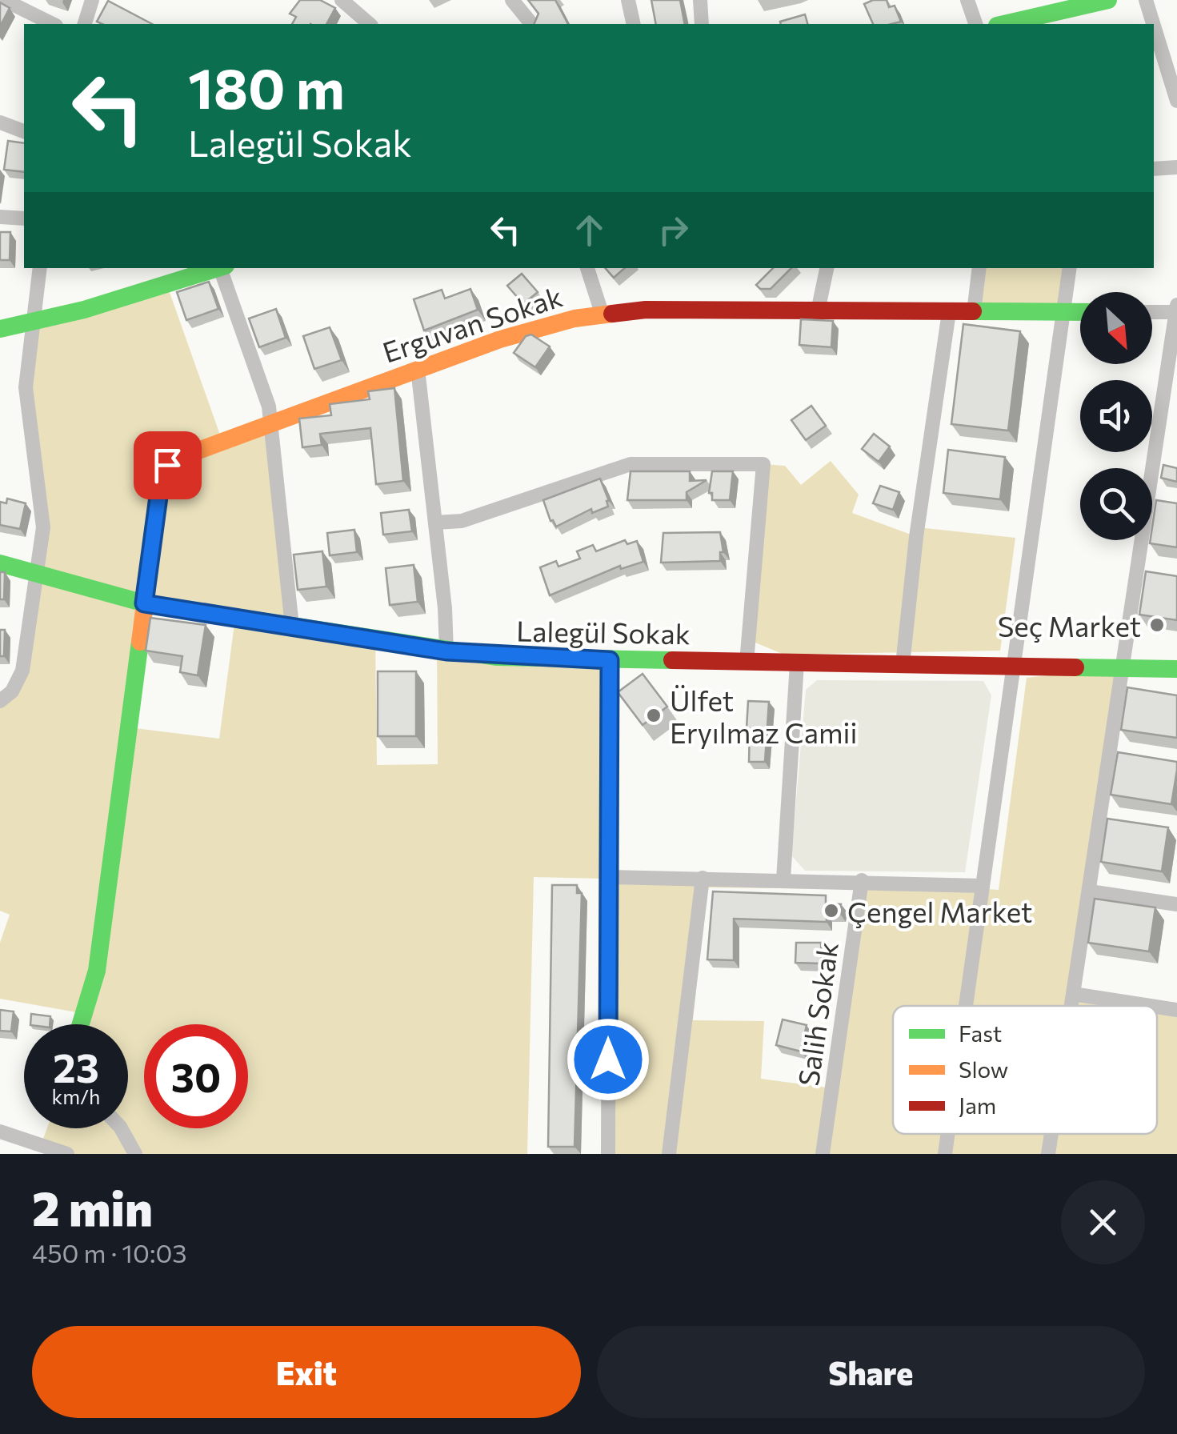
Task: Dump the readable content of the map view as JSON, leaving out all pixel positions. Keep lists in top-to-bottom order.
{
  "streets": {
    "street": ["Erguvan Sokak", "Lalegül Sokak", "Salih Sokak"]
  },
  "crossings": [
    ["Erguvan Sokak", "Lalegül Sokak"]
  ],
  "places": ["Seç Market", "Ülfet Eryılmaz Camii", "Çengel Market"],
  "legend": ["Fast", "Slow", "Jam"],
  "north": "bottom right",
  "page": {
    "turn": ["180 m", "Lalegül Sokak"],
    "speed": "23 km/h",
    "limit": "30",
    "heading": ["2 min", "450 m · 10:03"],
    "buttons": ["Exit", "Share"]
  }
}
